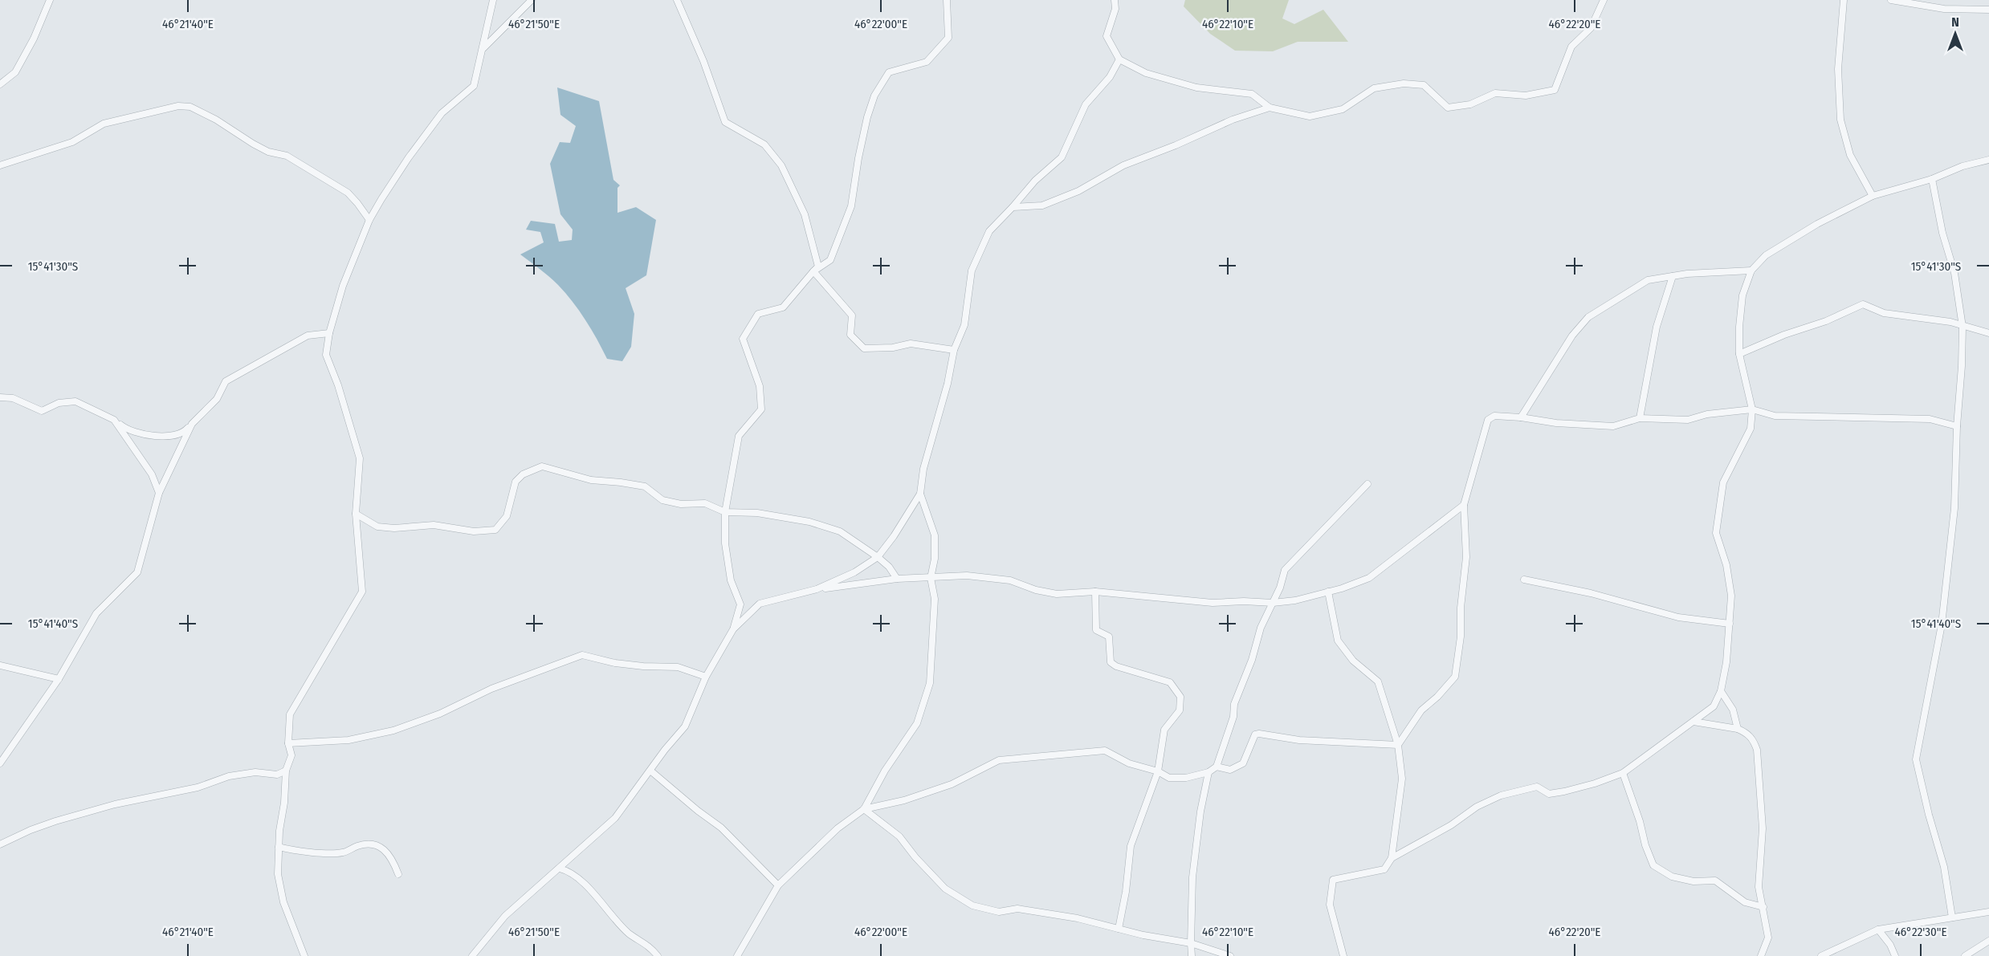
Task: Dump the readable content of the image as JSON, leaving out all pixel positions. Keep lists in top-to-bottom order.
{
  "north": "top",
  "coordinates": [
    "46°21'40\"E",
    "46°21'50\"E",
    "46°22'00\"E",
    "46°22'10\"E",
    "46°22'20\"E",
    "15°41'30\"S",
    "15°41'40\"S",
    "46°22'30\"E"
  ]
}
